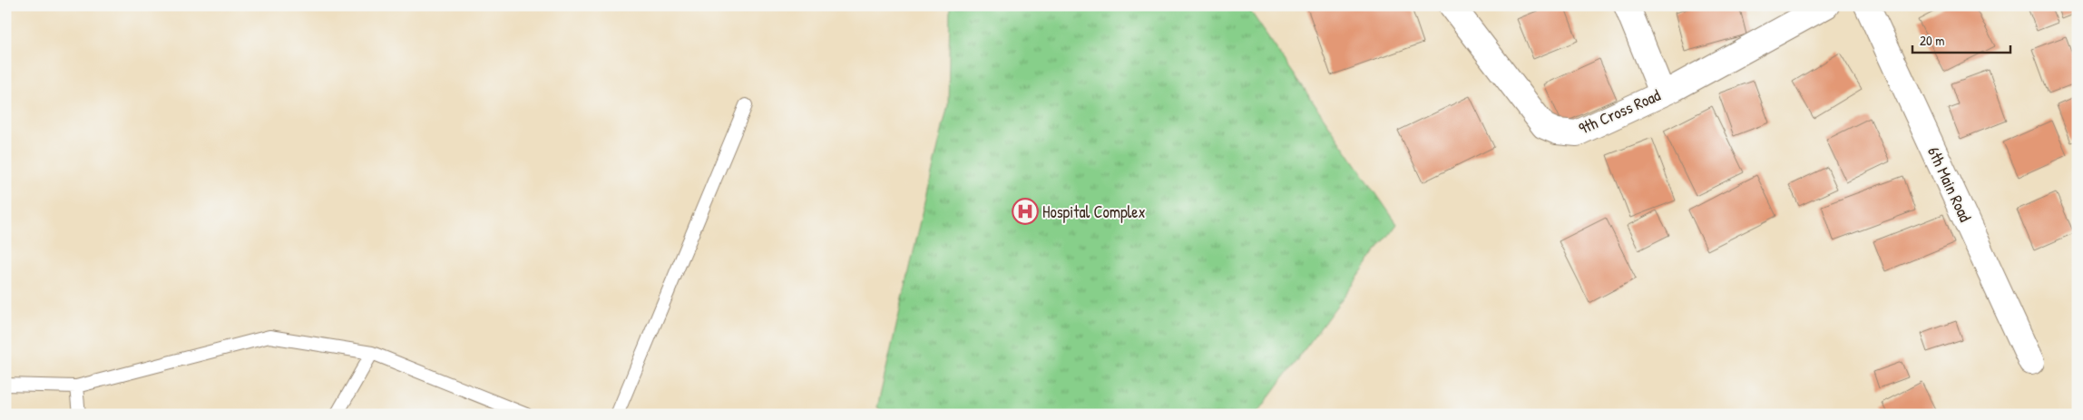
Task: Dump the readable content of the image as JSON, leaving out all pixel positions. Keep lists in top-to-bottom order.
{
  "streets": {
    "street": ["9th Cross Road", "6th Main Road"]
  },
  "places": {
    "hospital": ["Hospital Complex"]
  },
  "scale_bar": "20 m"
}
